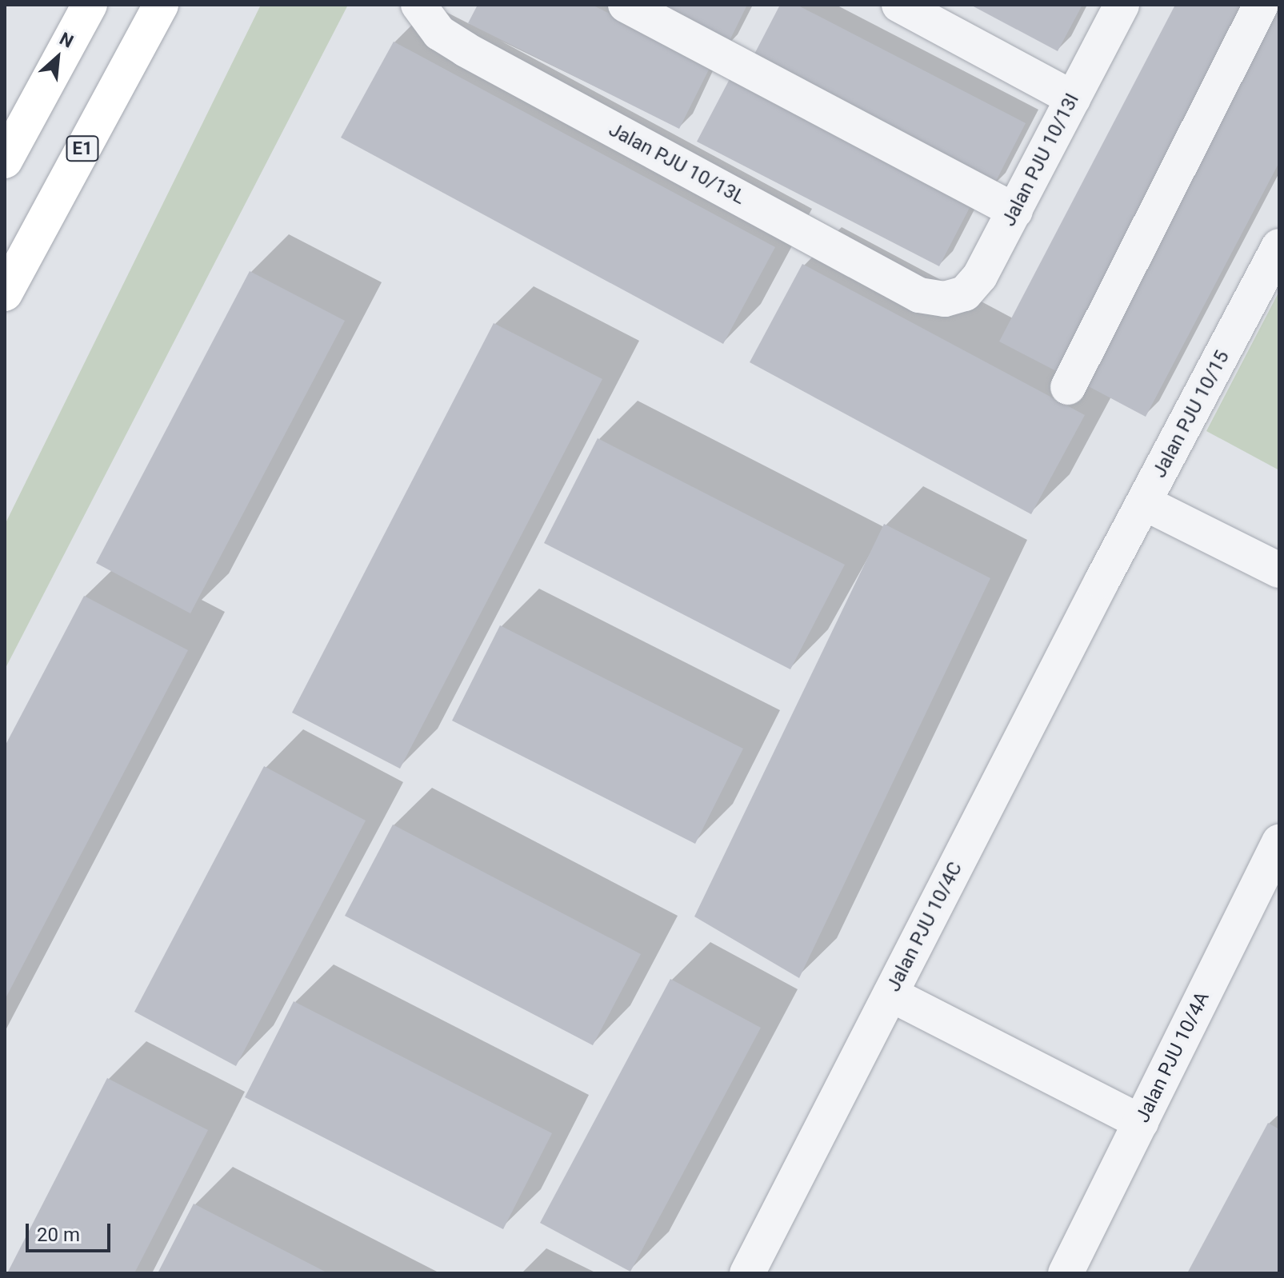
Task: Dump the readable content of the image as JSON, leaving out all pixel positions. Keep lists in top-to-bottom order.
{
  "streets": {
    "highway": ["E1"],
    "street": [
      "Jalan PJU 10/13I",
      "Jalan PJU 10/13L",
      "Jalan PJU 10/15",
      "Jalan PJU 10/4C",
      "Jalan PJU 10/4A"
    ]
  },
  "crossings": [
    ["Jalan PJU 10/13I", "Jalan PJU 10/13L"],
    ["Jalan PJU 10/15", "Jalan PJU 10/4C"]
  ],
  "scale_bar": "20 m",
  "north": "top right"
}
